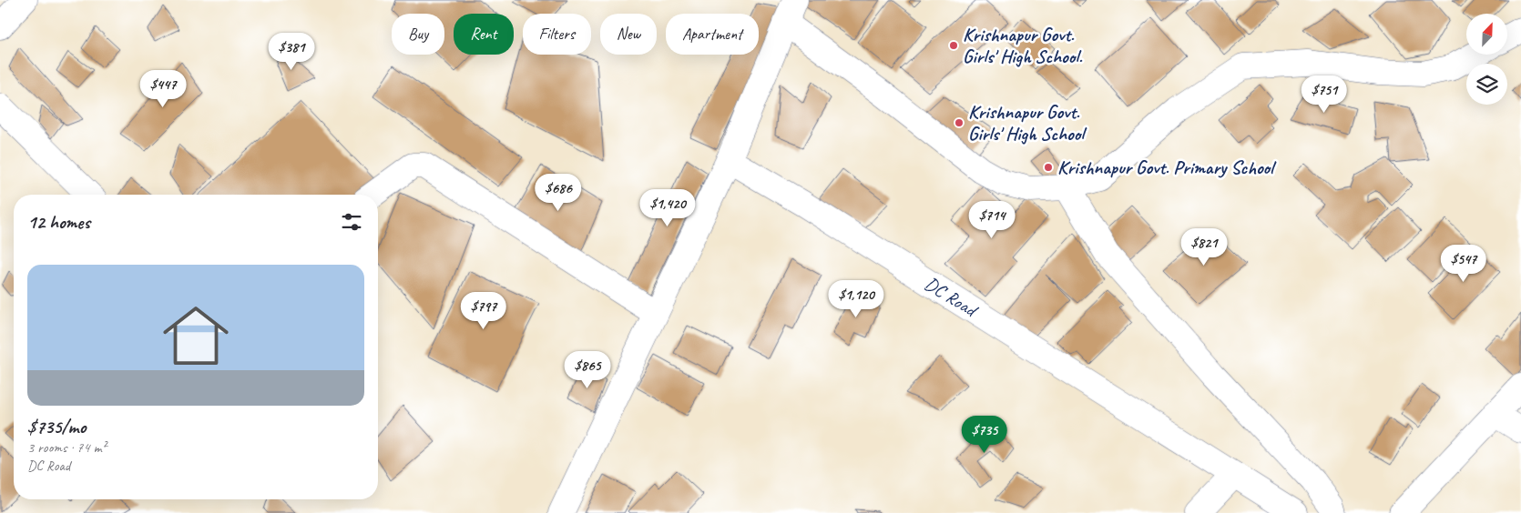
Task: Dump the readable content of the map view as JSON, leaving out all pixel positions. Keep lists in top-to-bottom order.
{
  "streets": {
    "street": ["DC Road"]
  },
  "places": ["Krishnapur Govt. Girls' High School.", "Krishnapur Govt. Girls' High School", "Krishnapur Govt. Primary School"],
  "north": "top right",
  "page": {
    "chip": [
      "Buy",
      "Rent",
      "Filters",
      "New",
      "Apartment"
    ],
    "price": [
      "$381",
      "$447",
      "$751",
      "$686",
      "$1,420",
      "$714",
      "$821",
      "$547",
      "$1,120",
      "$797",
      "$865",
      "$735"
    ],
    "heading": "12 homes",
    "list": [
      {
        "name": "$735/mo",
        "note": "3 rooms · 74 m² · DC Road"
      }
    ]
  }
}
